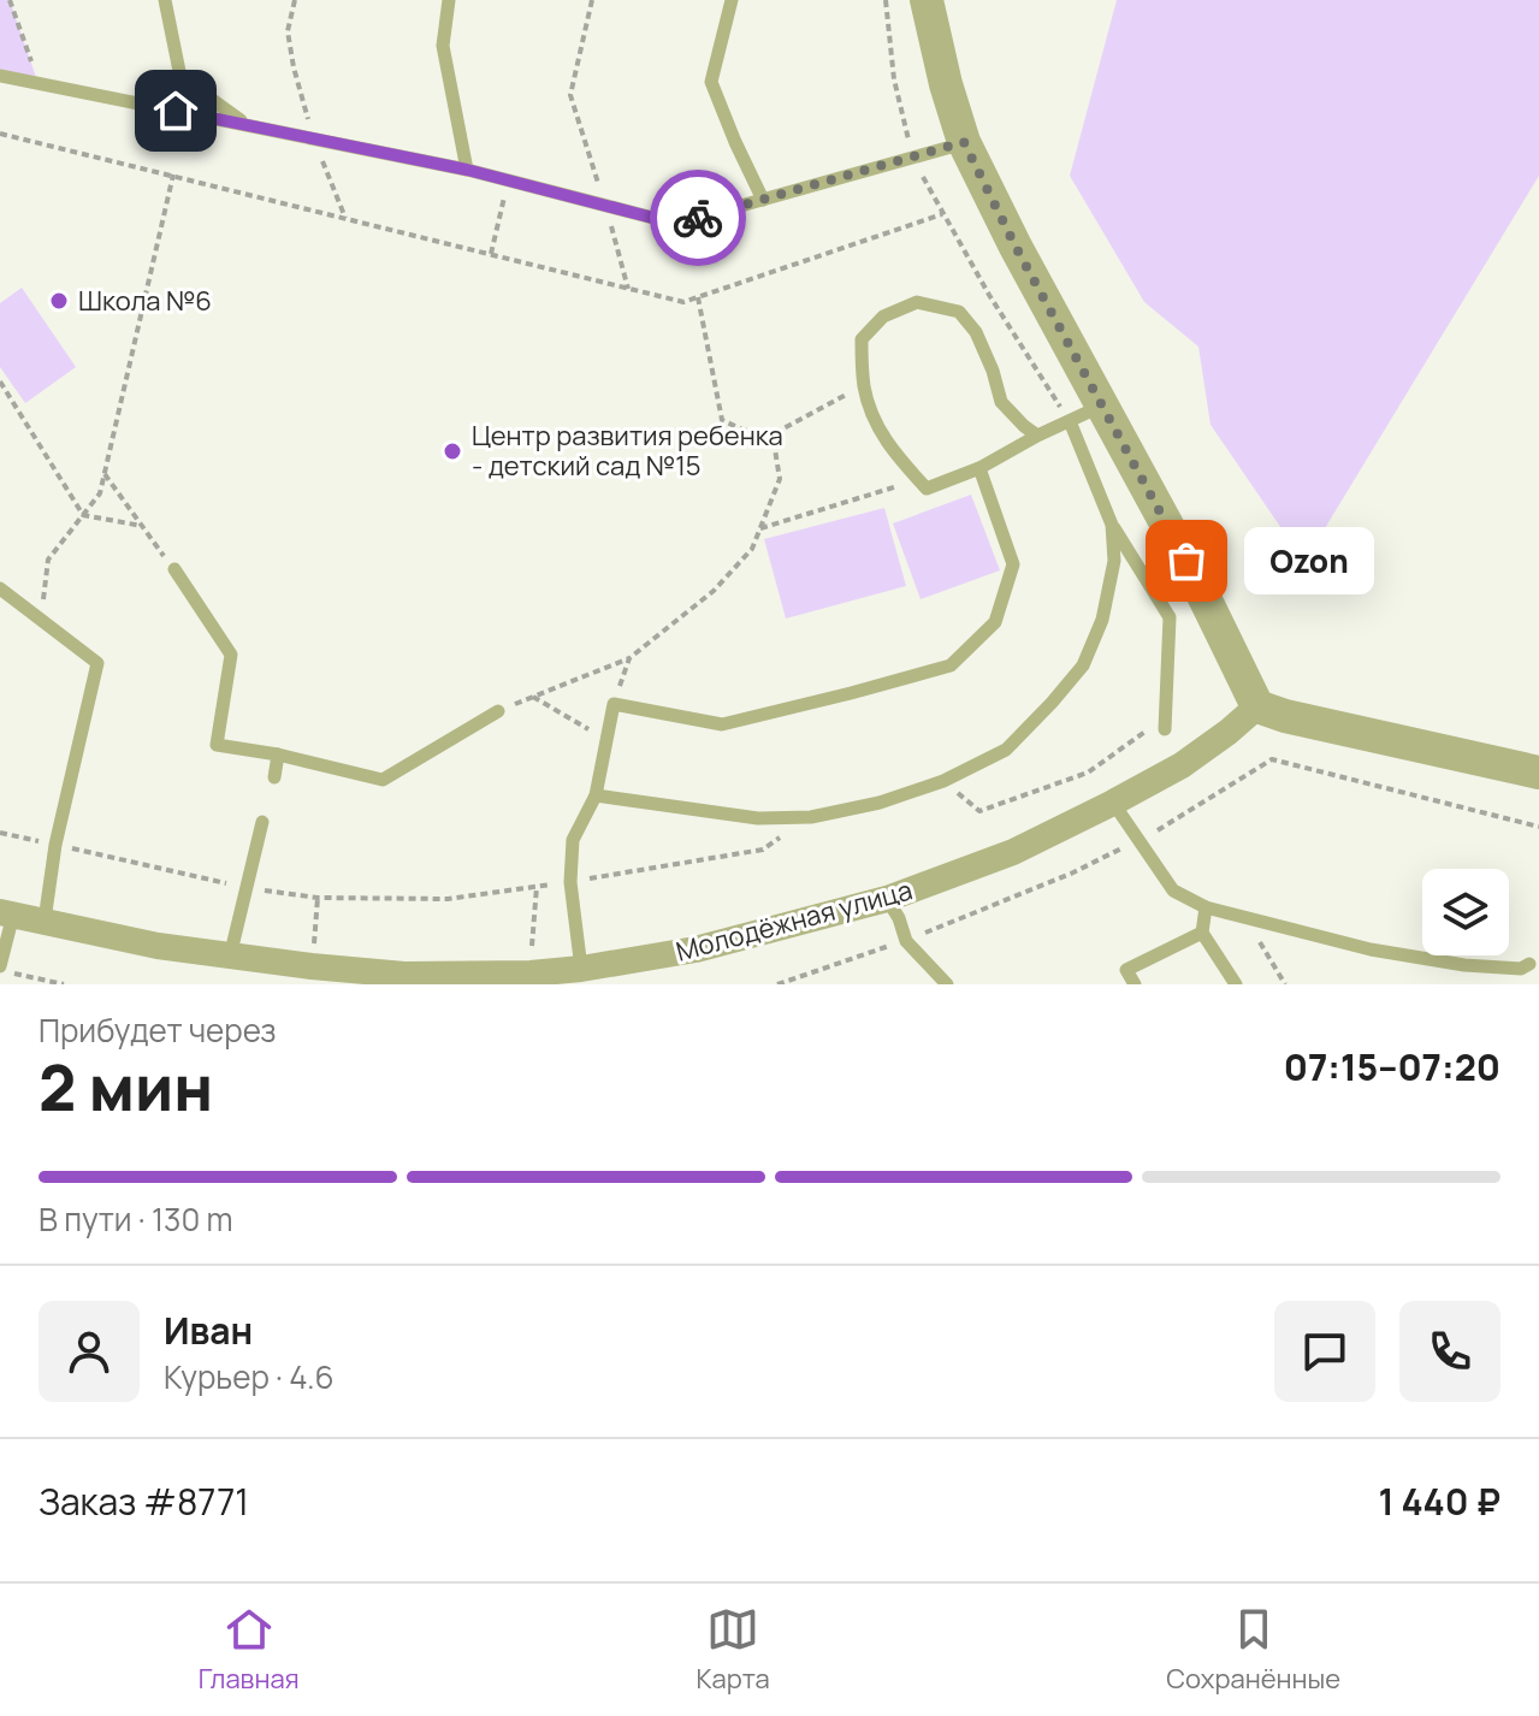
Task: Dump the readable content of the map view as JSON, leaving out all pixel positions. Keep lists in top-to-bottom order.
{
  "streets": {
    "street": ["Молодёжная улица"]
  },
  "places": ["Школа №6", "Центр развития ребенка - детский сад №15", "Ozon"],
  "page": {
    "bubble": "Ozon",
    "heading": ["2 мин", "Прибудет через", "07:15–07:20"],
    "panel": [
      "Иван",
      "Курьер · 4.6",
      "Заказ #8771",
      "1 440 ₽"
    ],
    "bar": "В пути · 130 m",
    "tabs": ["Главная", "Карта", "Сохранённые"]
  }
}
